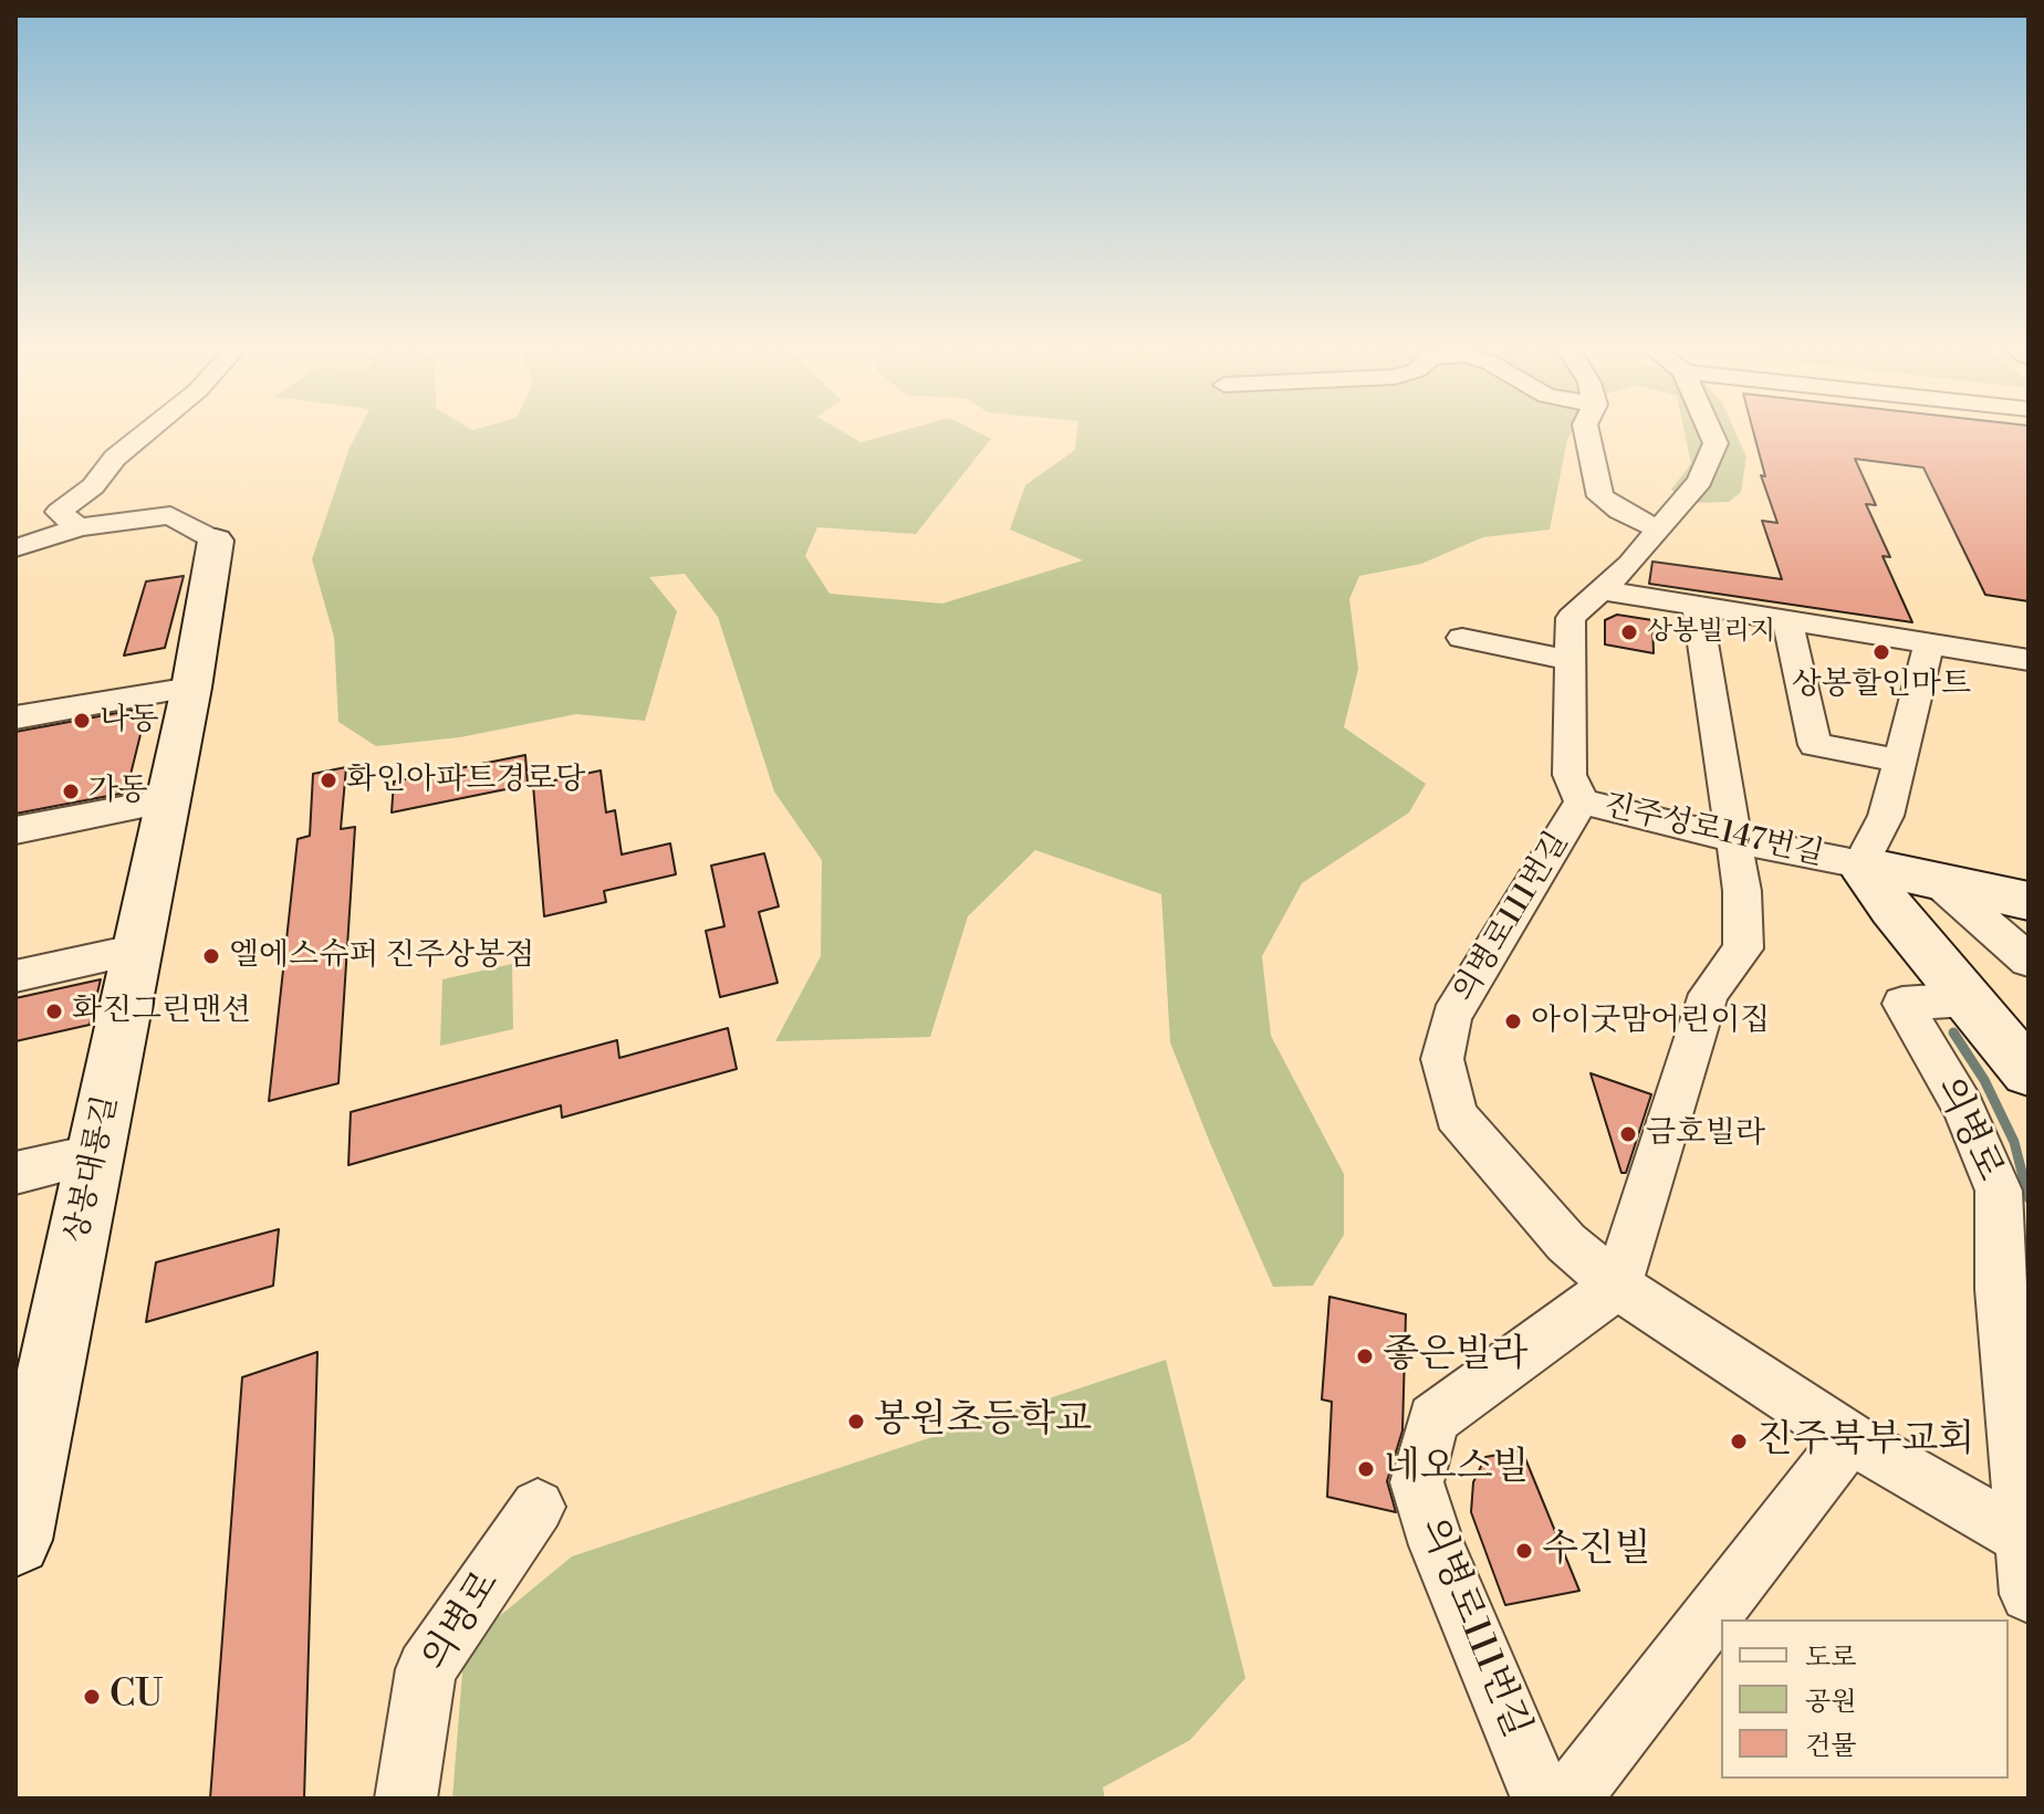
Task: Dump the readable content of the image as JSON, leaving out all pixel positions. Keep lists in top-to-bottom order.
{
  "streets": {
    "street": [
      "진주성로147번길",
      "의병로111번길",
      "의병로",
      "상봉대룡길"
    ]
  },
  "crossings": [
    ["진주성로147번길", "의병로111번길"],
    ["의병로111번길", "의병로"]
  ],
  "places": [
    "상봉빌리지",
    "상봉할인마트",
    "나동",
    "화인아파트경로당",
    "가동",
    "엘에스슈퍼 진주상봉점",
    "화진그린맨션",
    "아이굿맘어린이집",
    "금호빌라",
    "좋은빌라",
    "봉원초등학교",
    "진주북부교회",
    "네오스빌",
    "수진빌",
    "CU"
  ],
  "legend": ["도로", "공원", "건물"]
}
